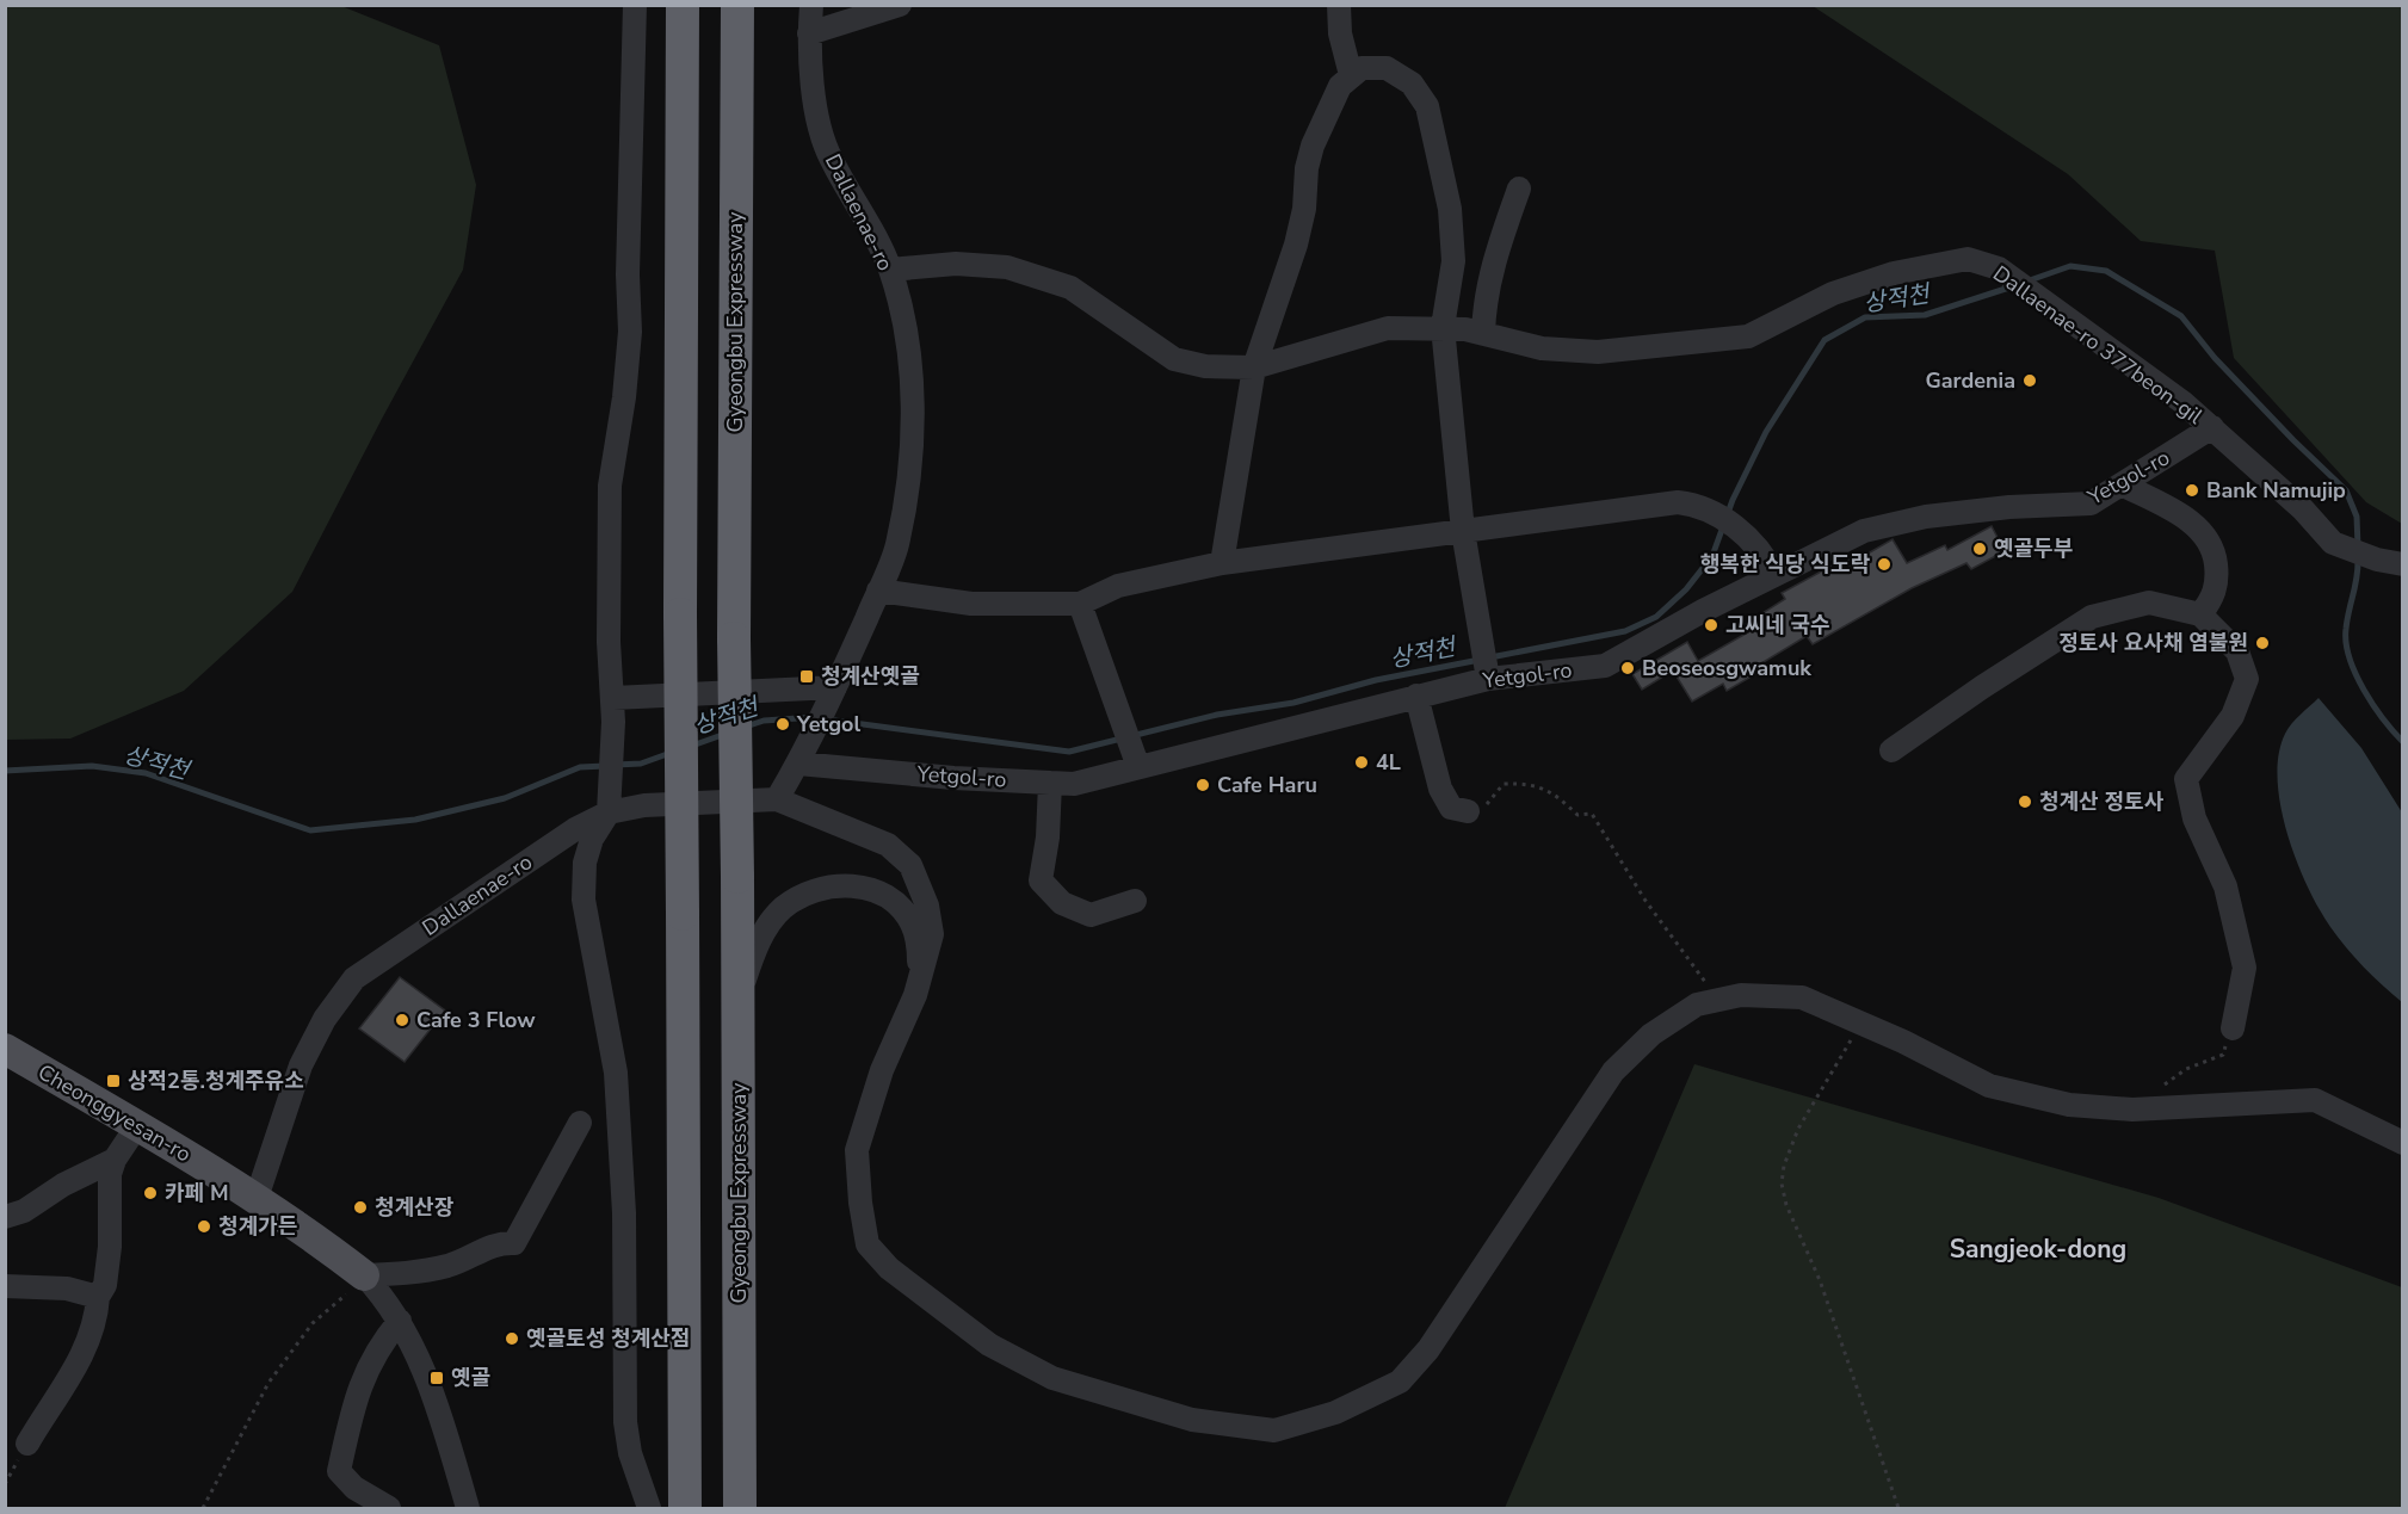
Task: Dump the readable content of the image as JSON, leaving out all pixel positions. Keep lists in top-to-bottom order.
{
  "streets": {
    "highway": ["Gyeongbu Expressway"],
    "main road": ["Cheonggyesan-ro"],
    "street": ["Dallaenae-ro", "Dallaenae-ro 377beon-gil", "Yetgol-ro"]
  },
  "crossings": [
    ["Dallaenae-ro", "Dallaenae-ro 377beon-gil"],
    ["Dallaenae-ro", "Yetgol-ro"],
    ["Dallaenae-ro", "Cheonggyesan-ro"],
    ["Dallaenae-ro 377beon-gil", "Yetgol-ro"]
  ],
  "districts": ["Sangjeok-dong"],
  "water": ["상적천"],
  "places": {
    "other": [
      "Gardenia",
      "Bank Namujip",
      "옛골두부",
      "행복한 식당 식도락",
      "고씨네 국수",
      "정토사 요사채 염불원",
      "Beoseosgwamuk",
      "Yetgol",
      "4L",
      "Cafe Haru",
      "청계산 정토사",
      "Cafe 3 Flow",
      "카페 M",
      "청계산장",
      "청계가든",
      "옛골토성 청계산점"
    ],
    "transit": ["청계산옛골", "상적2통.청계주유소", "옛골"]
  }
}
